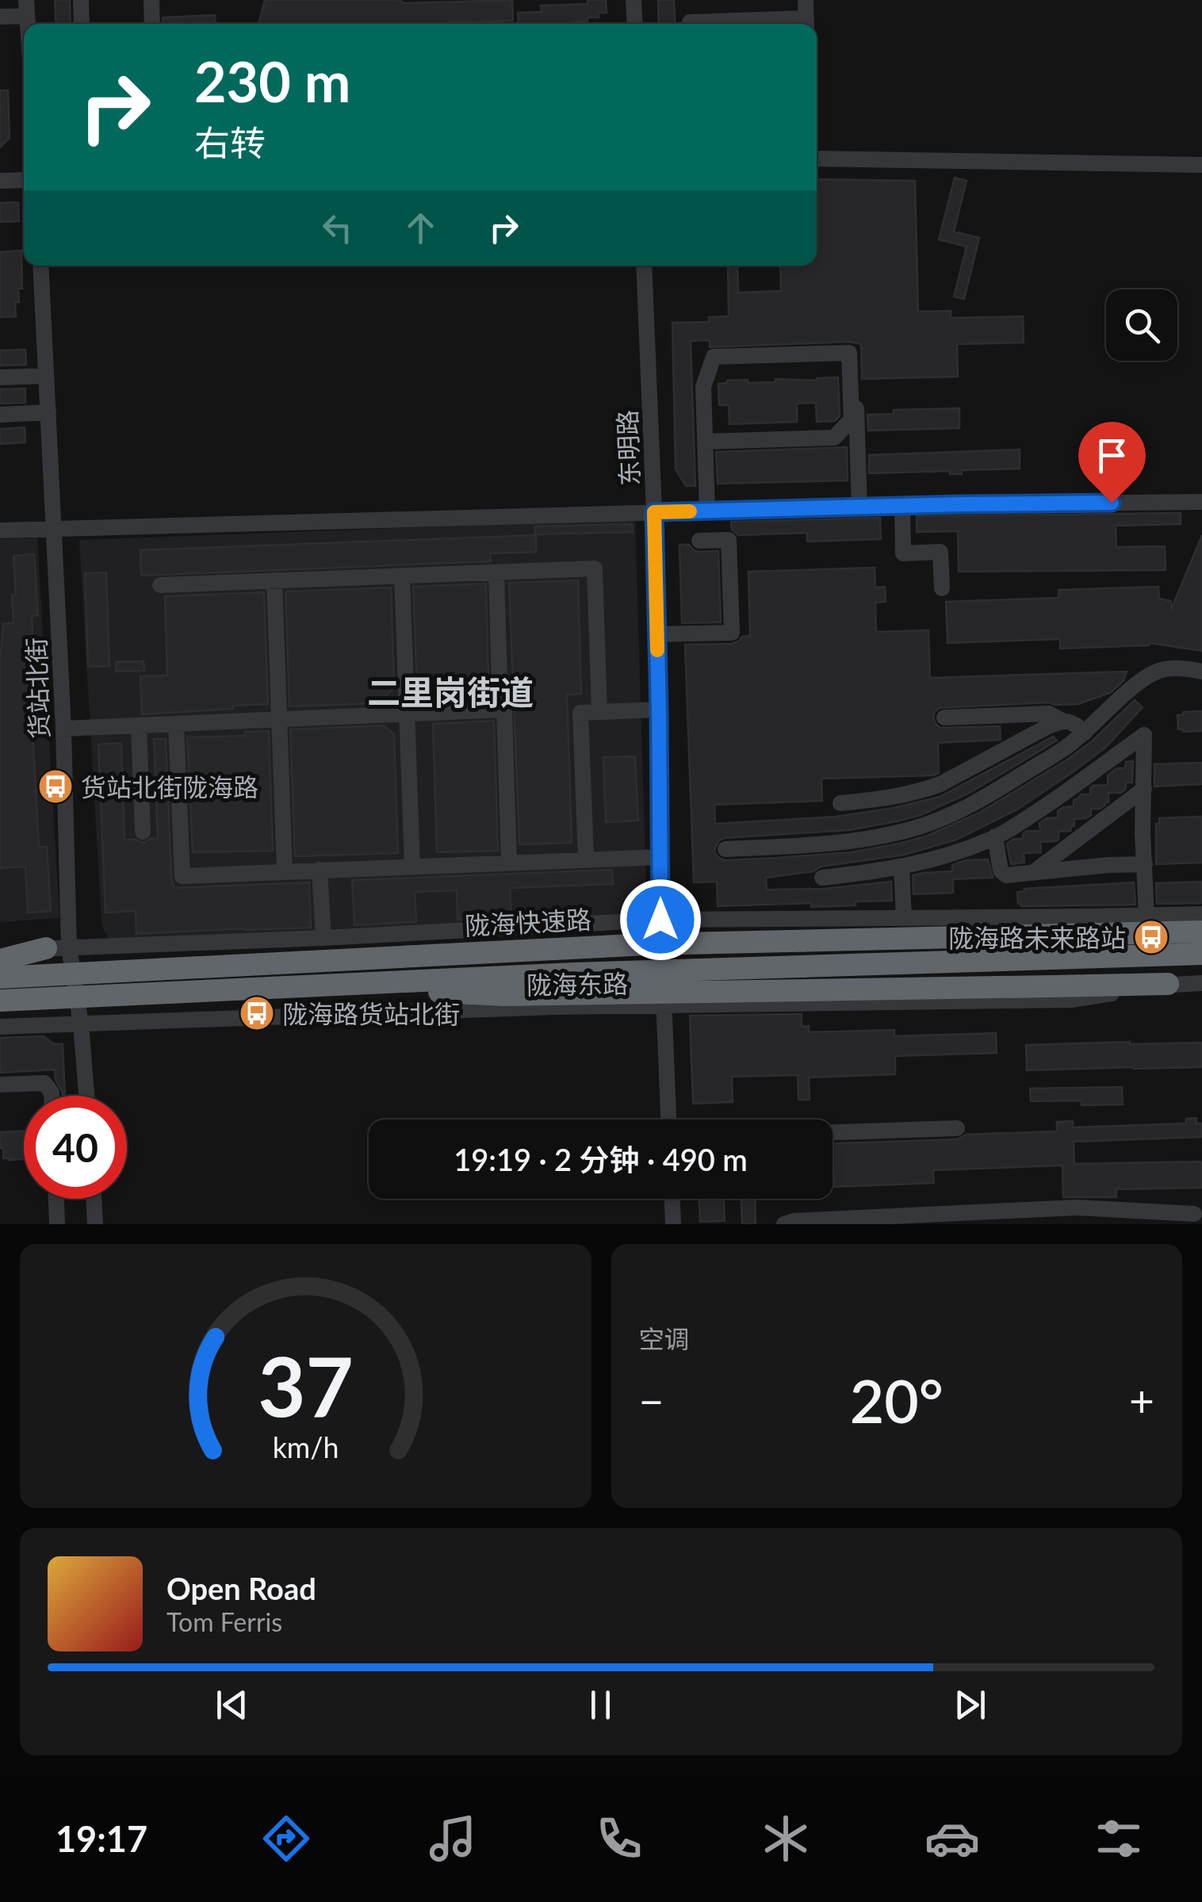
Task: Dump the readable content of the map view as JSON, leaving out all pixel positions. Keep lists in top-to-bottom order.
{
  "streets": {
    "highway": ["陇海快速路"],
    "street": ["东明路", "货站北街", "陇海东路"]
  },
  "crossings": [
    ["东明路", "陇海东路"],
    ["货站北街", "陇海东路"]
  ],
  "districts": ["二里岗街道"],
  "places": {
    "bus stop": ["货站北街陇海路", "陇海路未来路站", "陇海路货站北街"]
  },
  "page": {
    "turn": ["230 m", "右转"],
    "limit": "40",
    "trip": "19:19 · 2 分钟 · 490 m",
    "tile": "空调",
    "heat": ["−", "20°", "+"],
    "song": ["Open Road", "Tom Ferris"],
    "tabs": "19:17",
    "gauge": ["37", "km/h"]
  }
}
